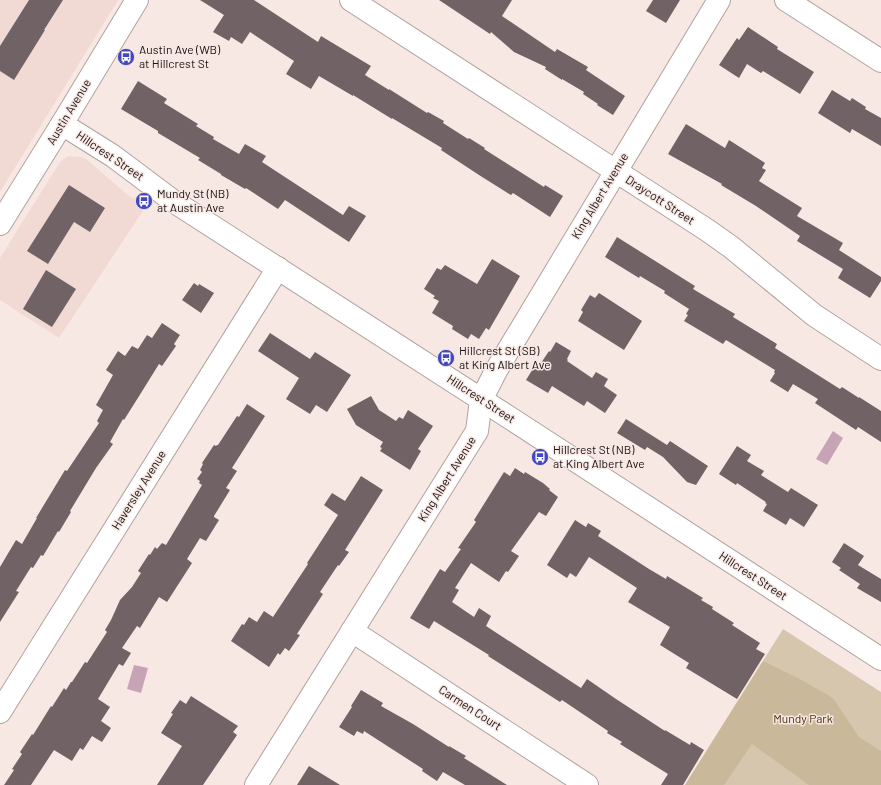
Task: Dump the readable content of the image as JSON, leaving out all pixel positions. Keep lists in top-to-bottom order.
{
  "streets": {
    "street": [
      "Austin Avenue",
      "Hillcrest Street",
      "King Albert Avenue",
      "Draycott Street",
      "Haversley Avenue",
      "Carmen Court"
    ]
  },
  "crossings": [
    ["Austin Avenue", "Hillcrest Street"],
    ["Hillcrest Street", "King Albert Avenue"],
    ["Hillcrest Street", "Haversley Avenue"],
    ["King Albert Avenue", "Draycott Street"],
    ["King Albert Avenue", "Carmen Court"]
  ],
  "parks": ["Mundy Park"],
  "places": {
    "bus stop": [
      "Austin Ave (WB) at Hillcrest St",
      "Mundy St (NB) at Austin Ave",
      "Hillcrest St (SB) at King Albert Ave",
      "Hillcrest St (NB) at King Albert Ave"
    ]
  }
}
